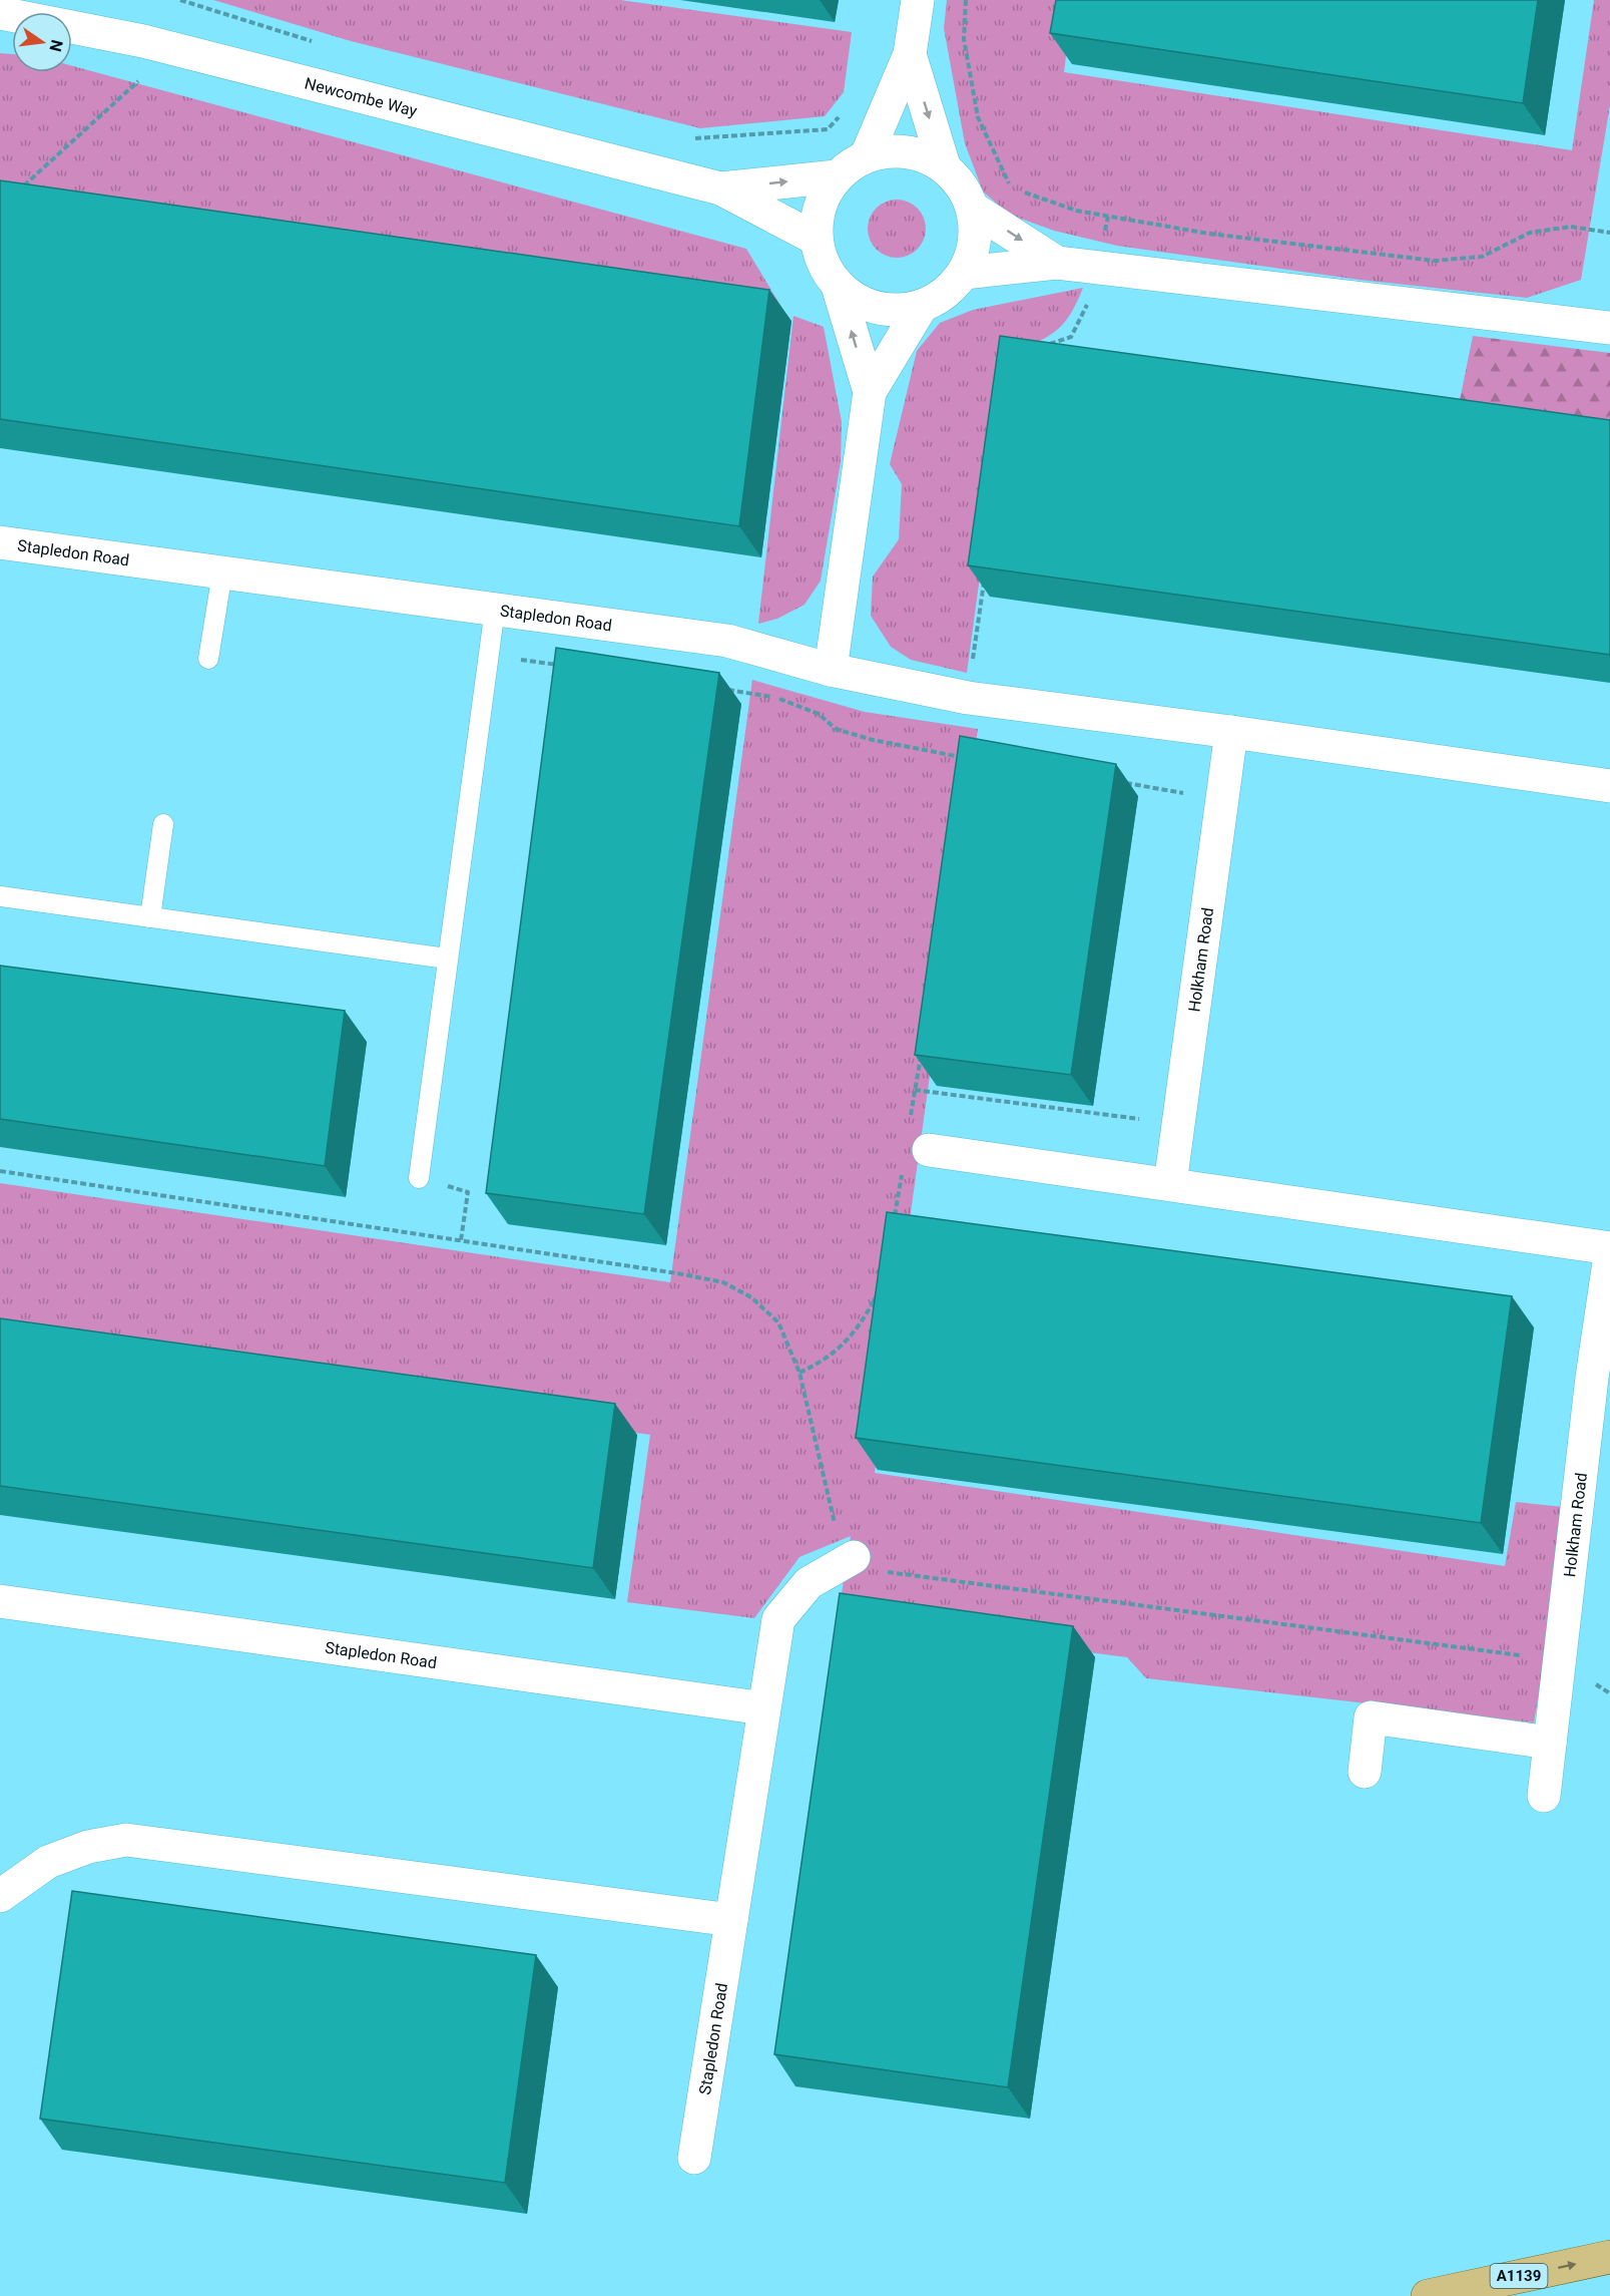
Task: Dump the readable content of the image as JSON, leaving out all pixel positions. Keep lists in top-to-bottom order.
{
  "streets": {
    "main road": ["A1139"],
    "street": ["Newcombe Way", "Stapledon Road", "Holkham Road"]
  },
  "north": "right"
}
